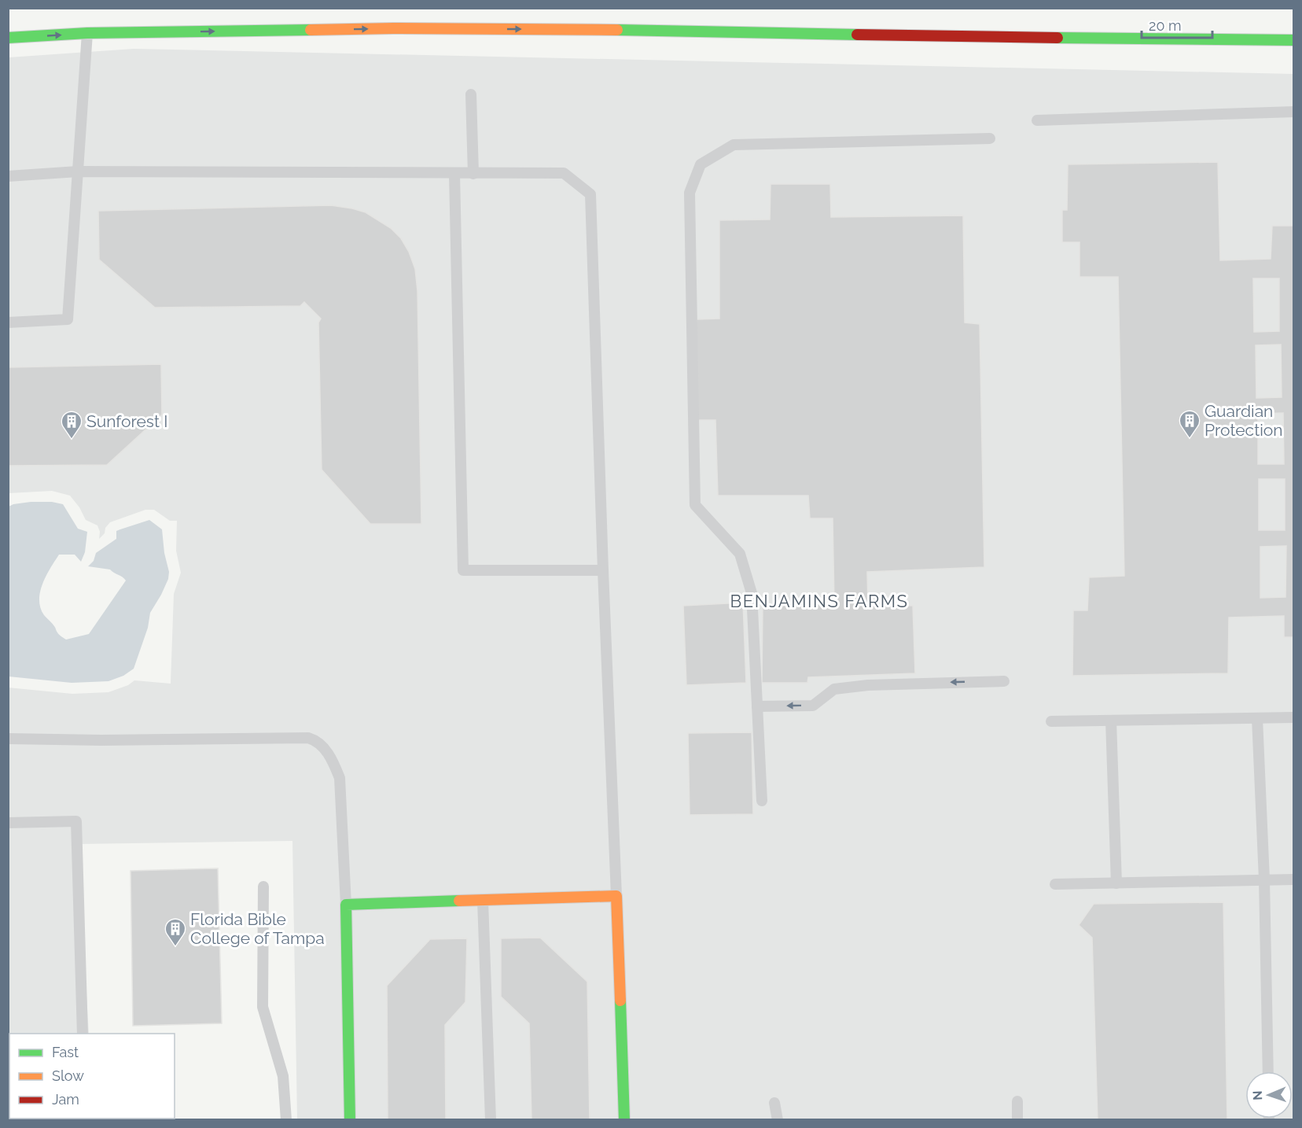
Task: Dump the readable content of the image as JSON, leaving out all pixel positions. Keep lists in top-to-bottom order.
{
  "districts": ["BENJAMINS FARMS"],
  "places": {
    "building": ["Guardian Protection", "Sunforest I", "Florida Bible College of Tampa"]
  },
  "legend": ["Fast", "Slow", "Jam"],
  "scale_bar": "20 m",
  "north": "left"
}
